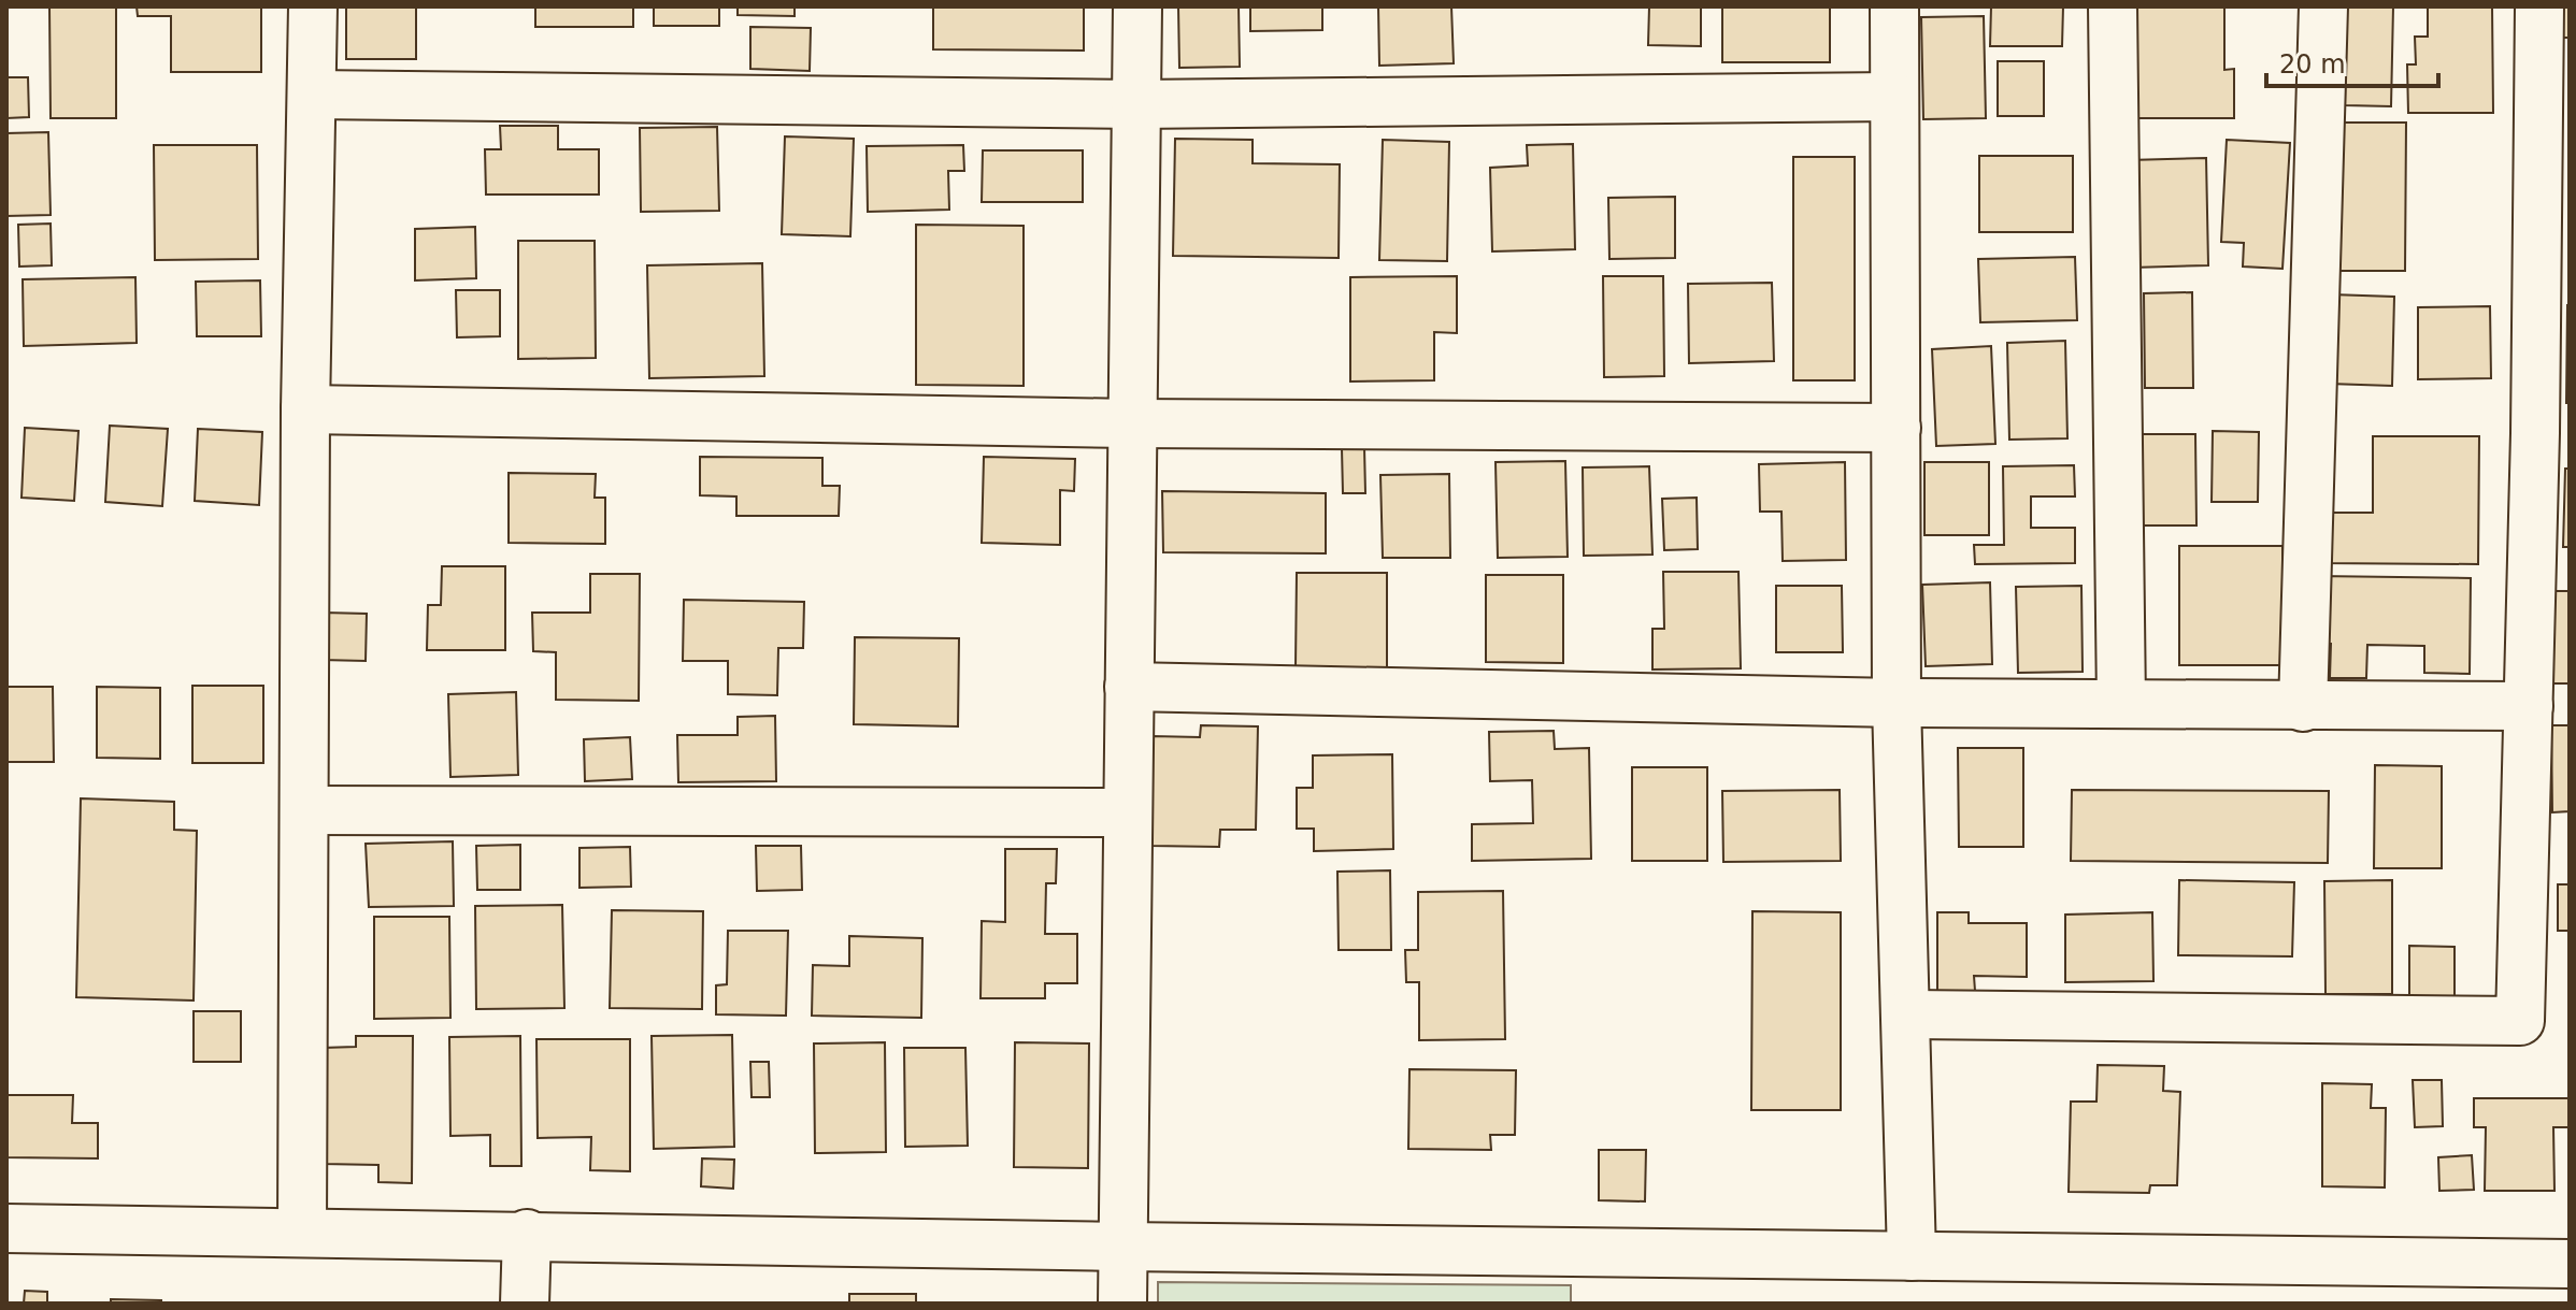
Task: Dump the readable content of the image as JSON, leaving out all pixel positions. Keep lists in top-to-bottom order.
{
  "scale_bar": "20 m"
}
